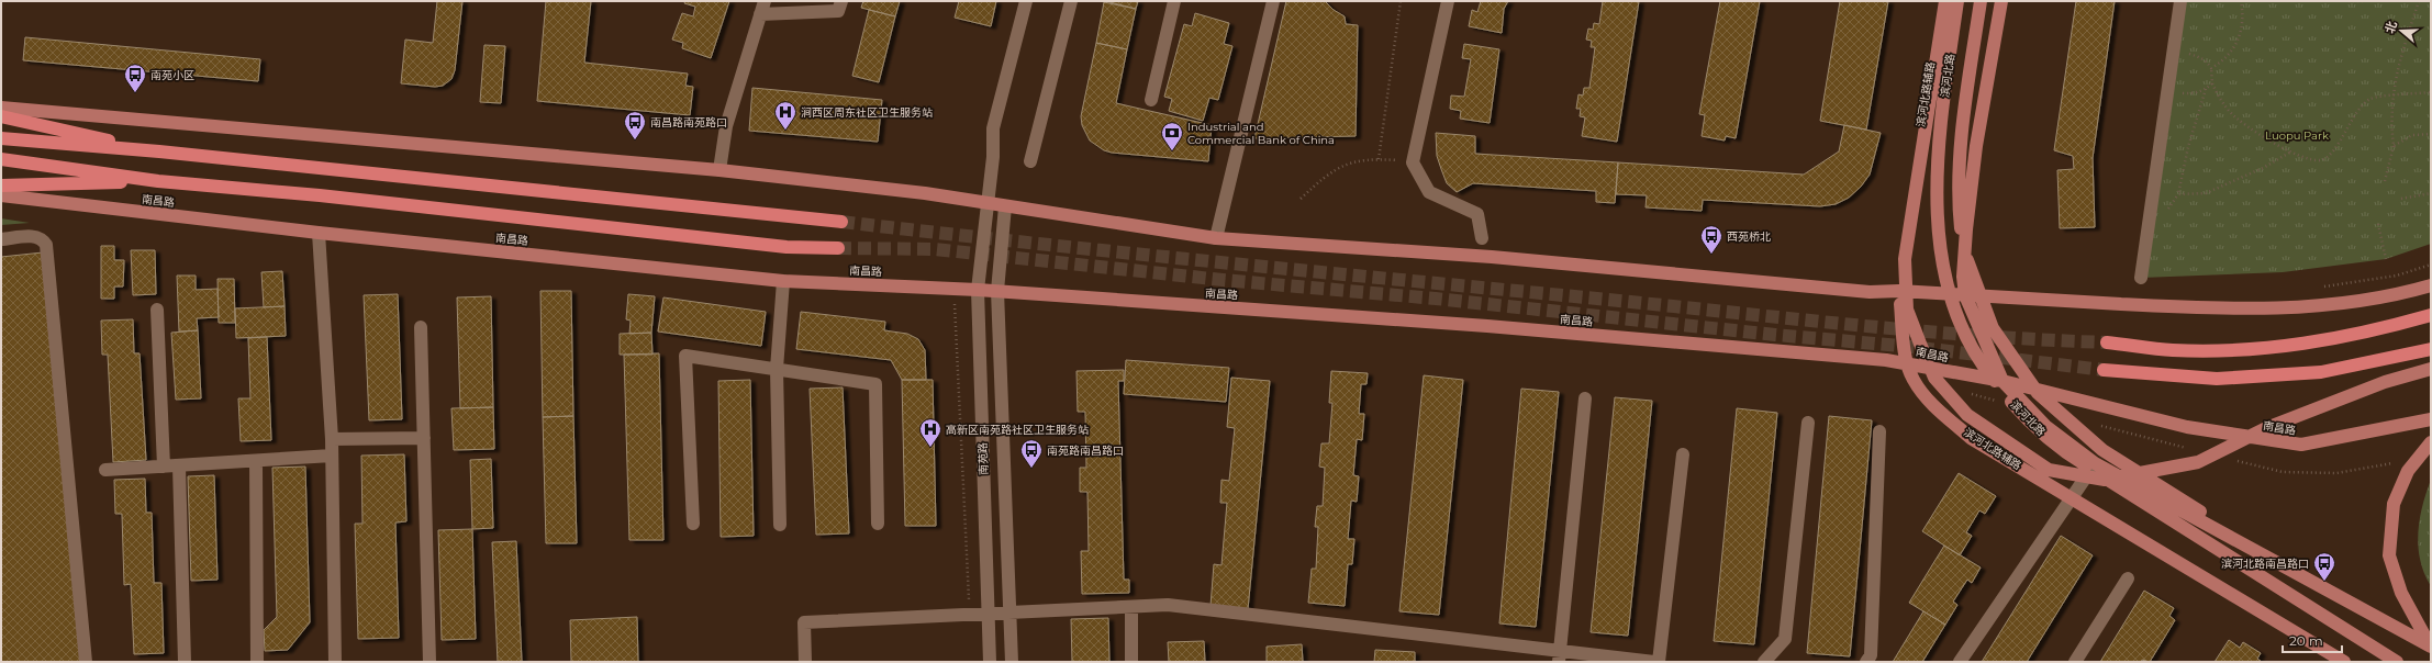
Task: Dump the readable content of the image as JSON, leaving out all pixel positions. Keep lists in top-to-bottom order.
{
  "streets": {
    "highway": ["南昌路"],
    "main road": ["滨河北路", "滨河北路辅路"],
    "street": ["南苑路"]
  },
  "crossings": [
    ["滨河北路辅路", "南昌路"],
    ["南昌路", "南苑路"]
  ],
  "parks": ["Luopu Park"],
  "places": {
    "bus stop": [
      "南苑小区",
      "南昌路南苑路口",
      "西苑桥北",
      "南苑路南昌路口",
      "滨河北路南昌路口"
    ],
    "hospital": ["涧西区周东社区卫生服务站", "高新区南苑路社区卫生服务站"],
    "bank": ["Industrial and Commercial Bank of China"]
  },
  "scale_bar": "20 m",
  "north": "left"
}
